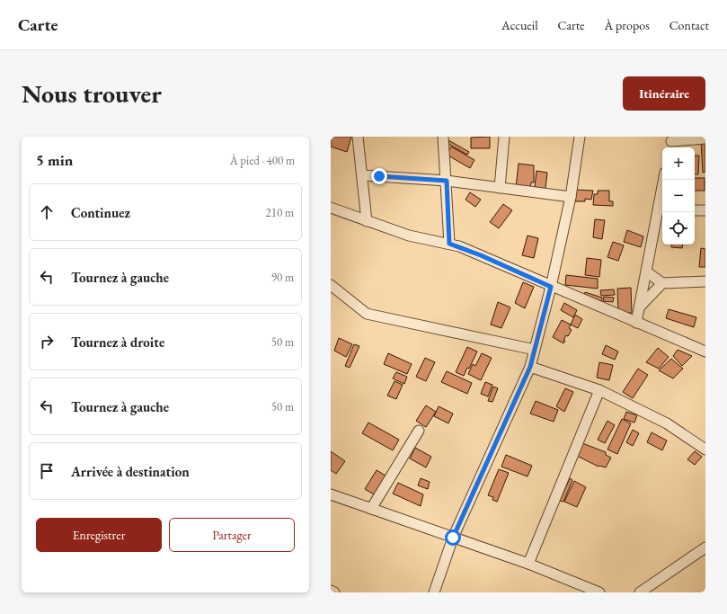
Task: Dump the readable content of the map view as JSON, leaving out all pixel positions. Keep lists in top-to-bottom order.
{
  "page": {
    "header": "Carte",
    "nav": [
      "Accueil",
      "Carte",
      "À propos",
      "Contact"
    ],
    "buttons": [
      "Itinéraire",
      ["Enregistrer", "Partager"]
    ],
    "title": "Nous trouver",
    "heading": ["5 min", "À pied · 400 m"],
    "map_buttons": ["+", "−"],
    "list": [
      ["Continuez", "210 m"],
      ["Tournez à gauche", "90 m"],
      ["Tournez à droite", "50 m"],
      ["Tournez à gauche", "50 m"],
      "Arrivée à destination"
    ]
  }
}
